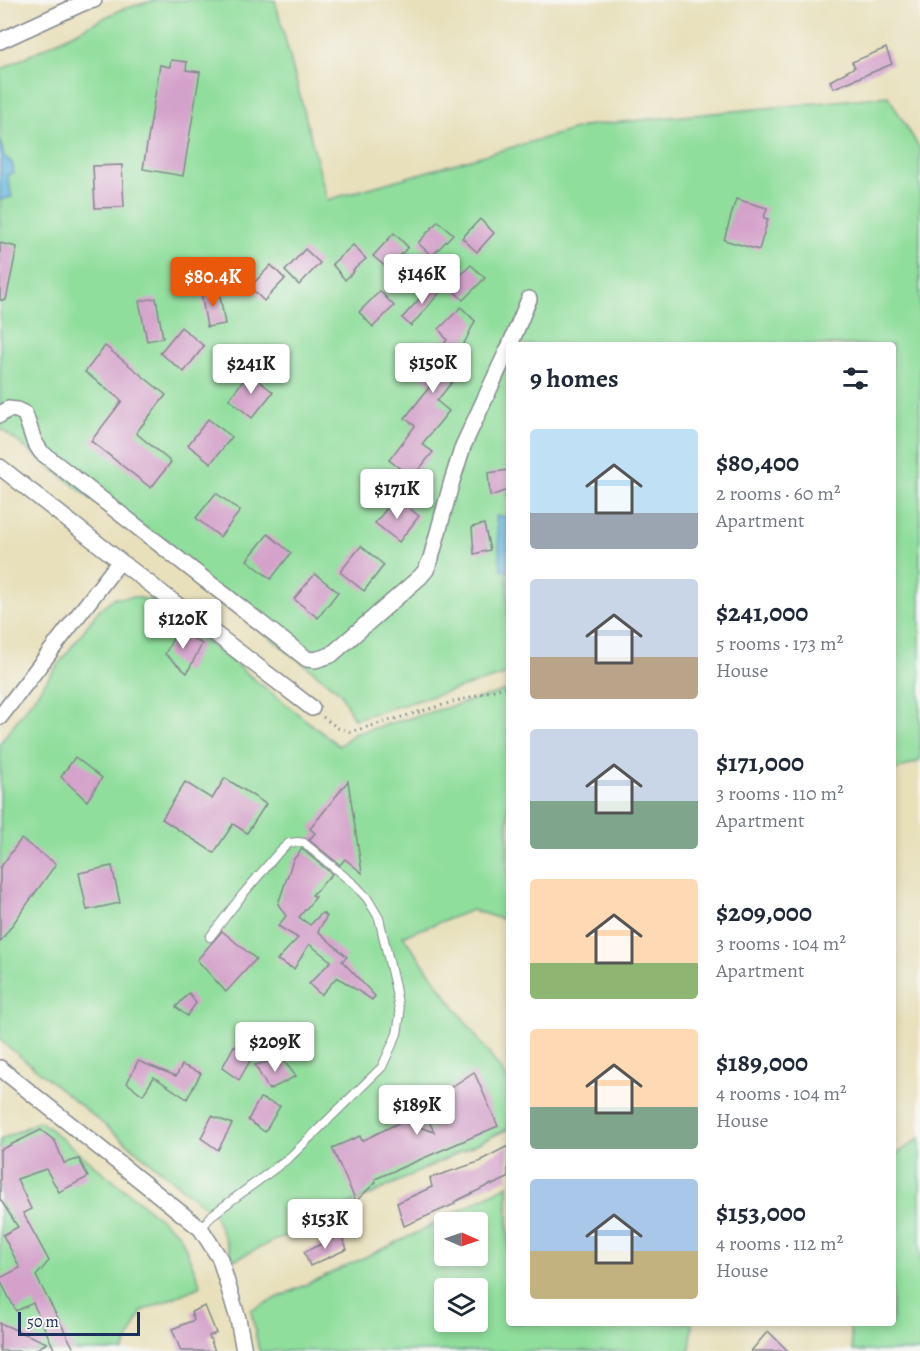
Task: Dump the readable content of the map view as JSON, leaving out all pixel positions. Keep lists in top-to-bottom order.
{
  "scale_bar": "50 m",
  "north": "right",
  "page": {
    "price": [
      "$146K",
      "$80.4K",
      "$150K",
      "$241K",
      "$171K",
      "$120K",
      "$209K",
      "$189K",
      "$153K"
    ],
    "heading": "9 homes",
    "list": [
      {
        "name": "$80,400",
        "note": "2 rooms · 60 m² · Apartment"
      },
      {
        "name": "$241,000",
        "note": "5 rooms · 173 m² · House"
      },
      {
        "name": "$171,000",
        "note": "3 rooms · 110 m² · Apartment"
      },
      {
        "name": "$209,000",
        "note": "3 rooms · 104 m² · Apartment"
      },
      {
        "name": "$189,000",
        "note": "4 rooms · 104 m² · House"
      },
      {
        "name": "$153,000",
        "note": "4 rooms · 112 m² · House"
      }
    ],
    "scale": "50 m"
  }
}
